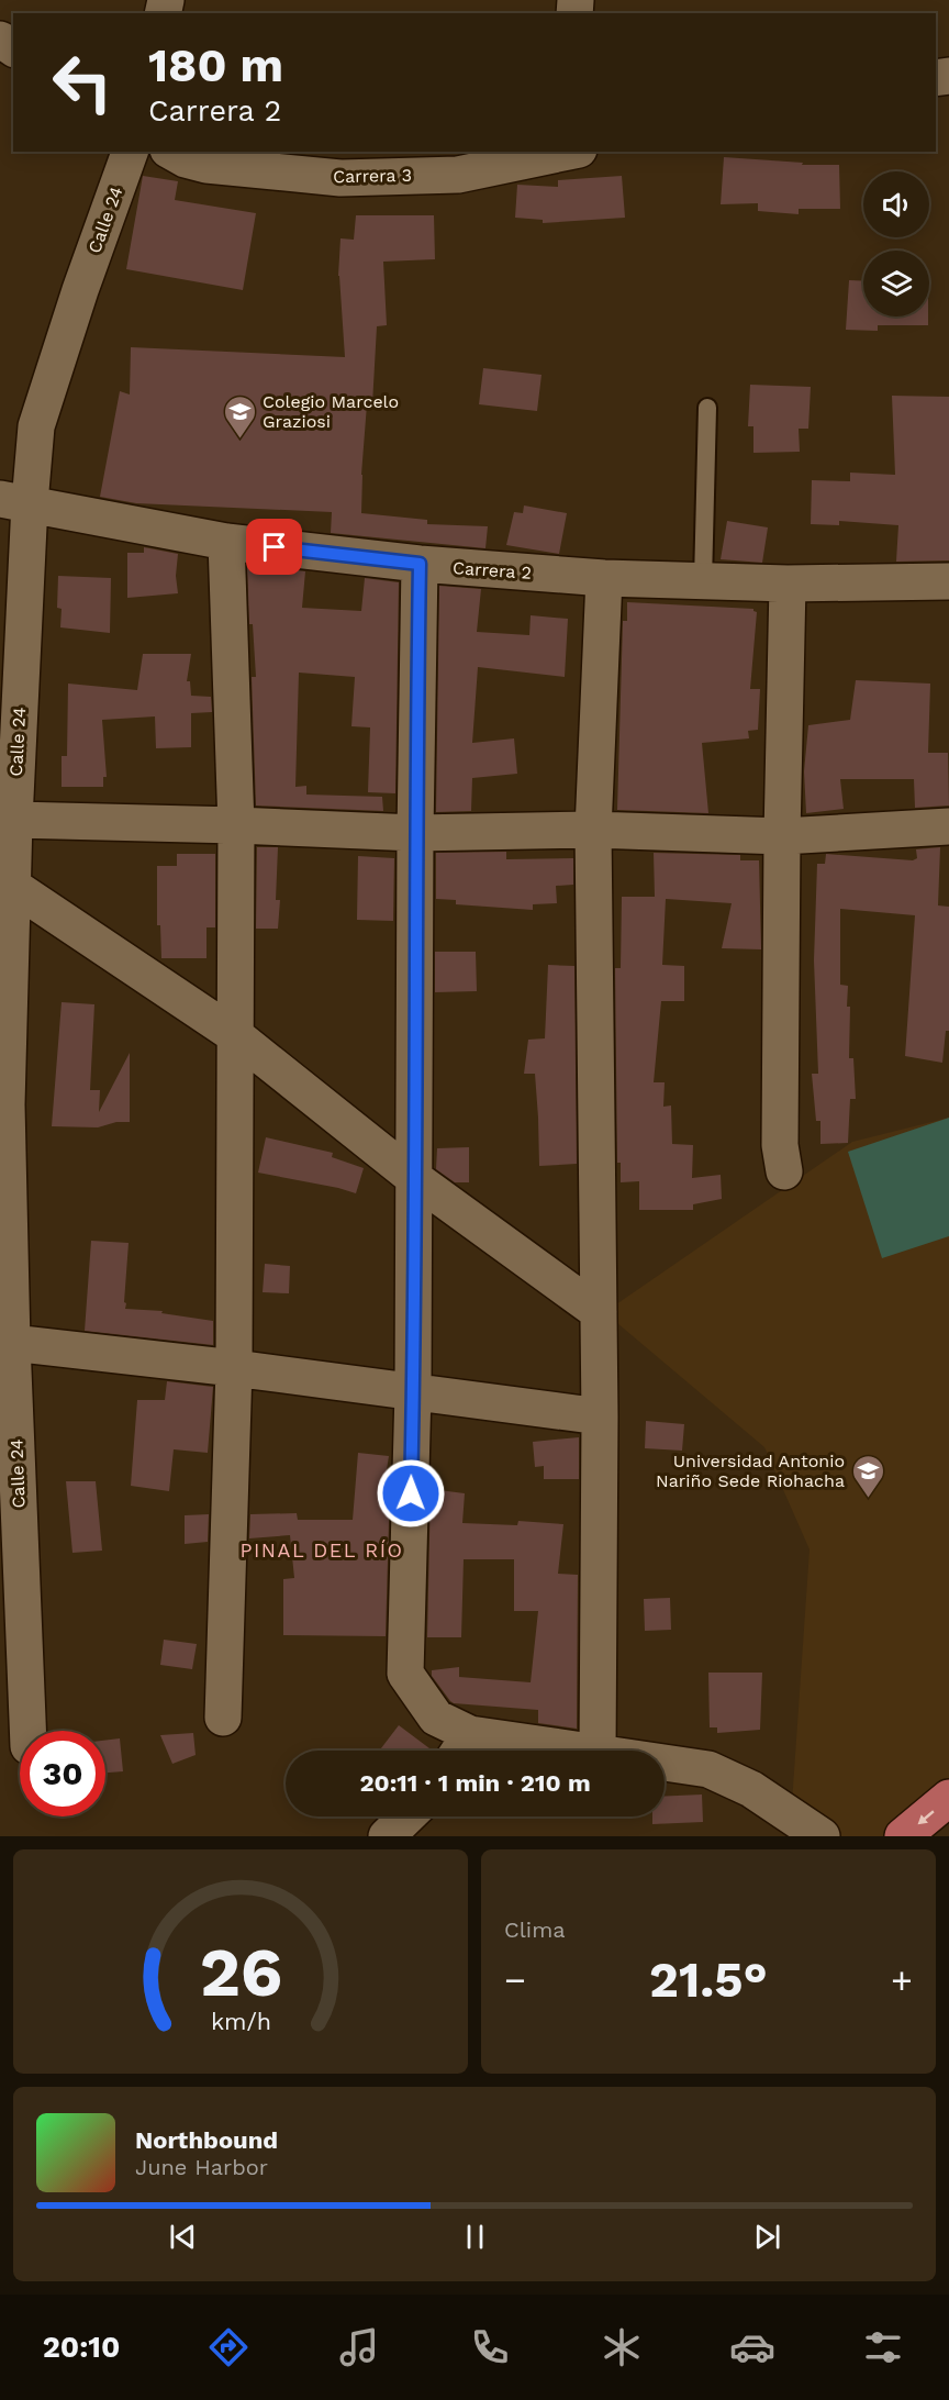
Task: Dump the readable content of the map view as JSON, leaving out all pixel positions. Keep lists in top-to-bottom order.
{
  "streets": {
    "street": ["Carrera 3", "Calle 24", "Carrera 2"]
  },
  "crossings": [
    ["Calle 24", "Carrera 2"]
  ],
  "districts": ["PINAL DEL RÍO"],
  "places": {
    "school or university": ["Colegio Marcelo Graziosi", "Universidad Antonio Nariño Sede Riohacha"]
  },
  "page": {
    "turn": ["180 m", "Carrera 2"],
    "limit": "30",
    "trip": "20:11 · 1 min · 210 m",
    "tile": "Clima",
    "heat": ["−", "21.5°", "+"],
    "song": ["Northbound", "June Harbor"],
    "tabs": "20:10",
    "gauge": ["26", "km/h"]
  }
}
